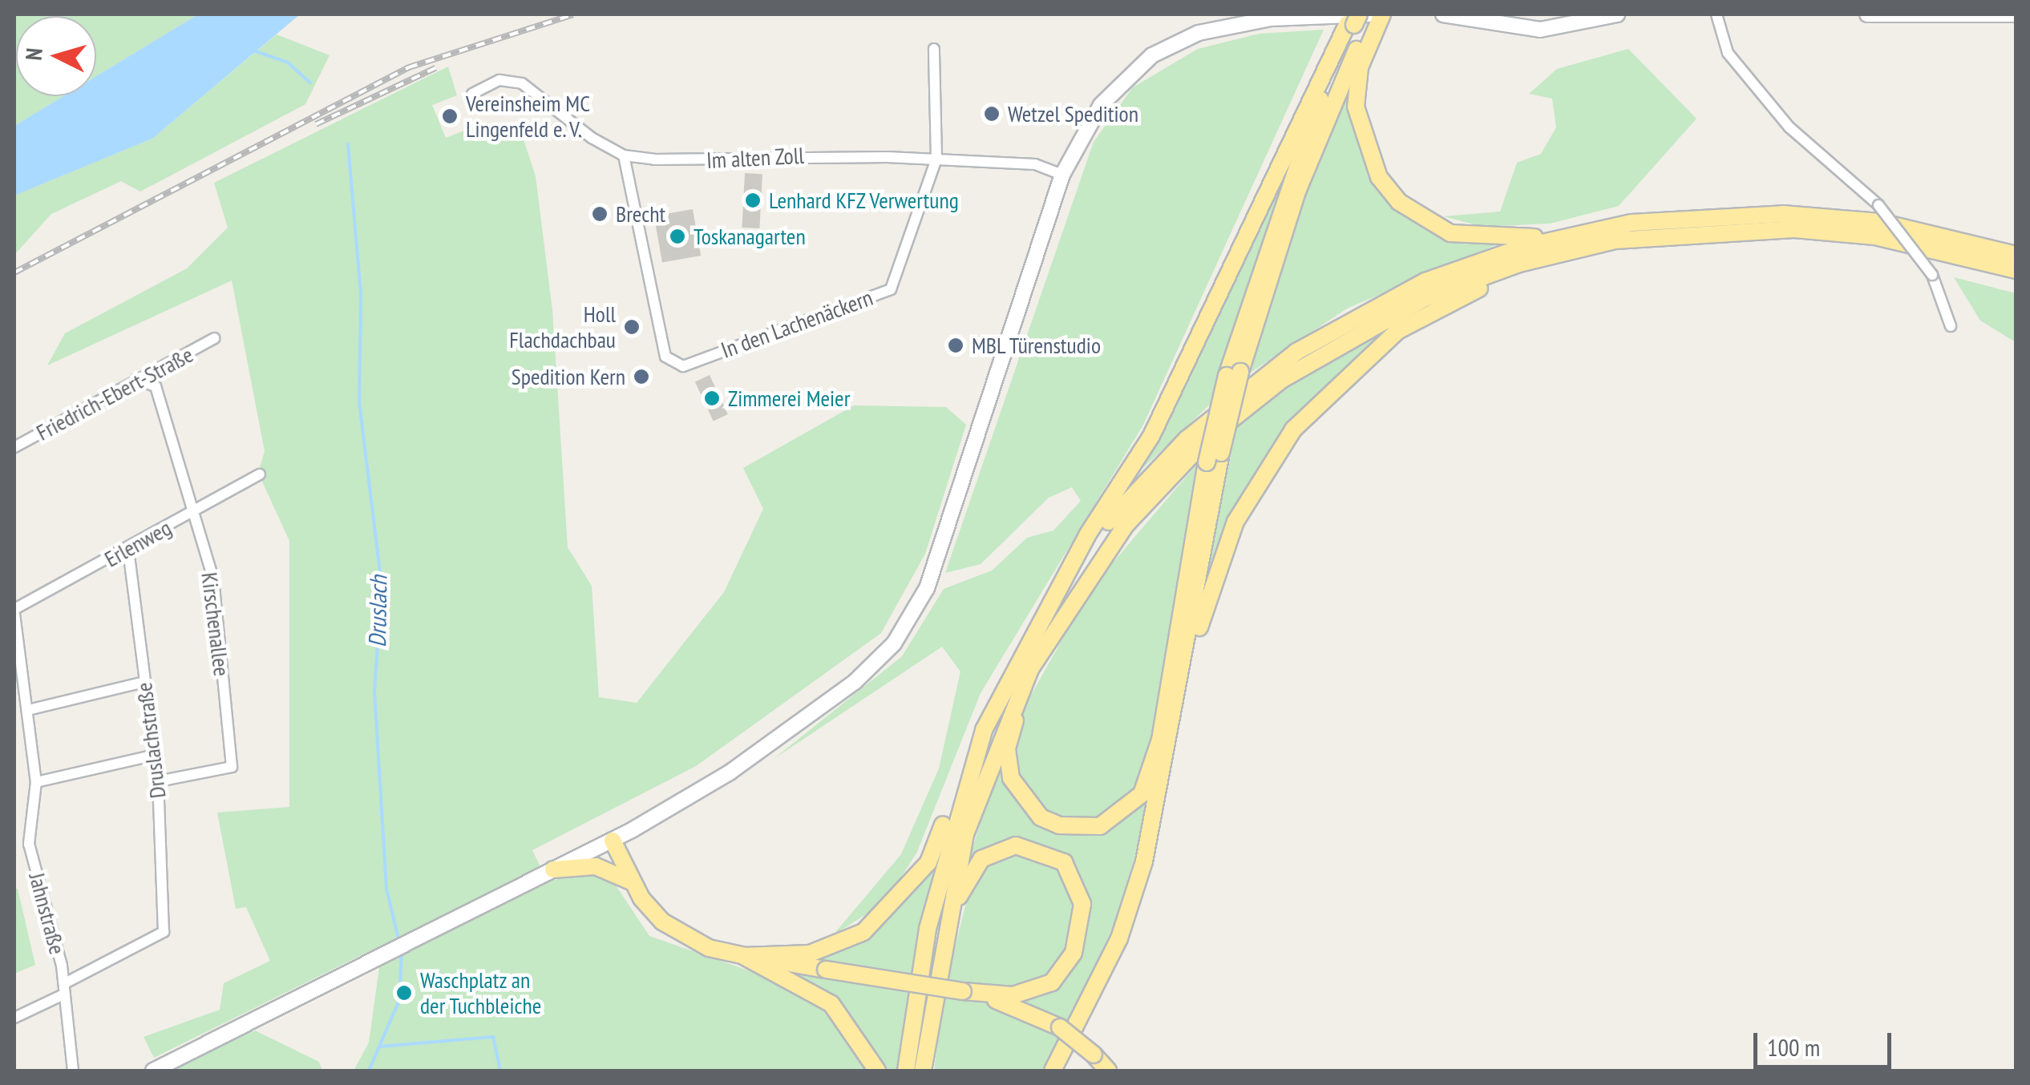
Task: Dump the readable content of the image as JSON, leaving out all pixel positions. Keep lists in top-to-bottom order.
{
  "streets": {
    "street": [
      "Im alten Zoll",
      "In den Lachenäckern",
      "Friedrich-Ebert-Straße",
      "Erlenweg",
      "Kirschenallee",
      "Druslachstraße",
      "Jahnstraße"
    ]
  },
  "crossings": [
    ["Im alten Zoll", "In den Lachenäckern"],
    ["Friedrich-Ebert-Straße", "Kirschenallee"],
    ["Erlenweg", "Kirschenallee"],
    ["Erlenweg", "Druslachstraße"],
    ["Erlenweg", "Jahnstraße"],
    ["Kirschenallee", "Druslachstraße"],
    ["Druslachstraße", "Jahnstraße"]
  ],
  "water": ["Druslach"],
  "places": [
    "Wetzel Spedition",
    "Vereinsheim MC Lingenfeld e. V.",
    "Lenhard KFZ Verwertung",
    "Brecht",
    "Toskanagarten",
    "Holl Flachdachbau",
    "MBL Türenstudio",
    "Spedition Kern",
    "Zimmerei Meier",
    "Waschplatz an der Tuchbleiche"
  ],
  "scale_bar": "100 m",
  "north": "left"
}
